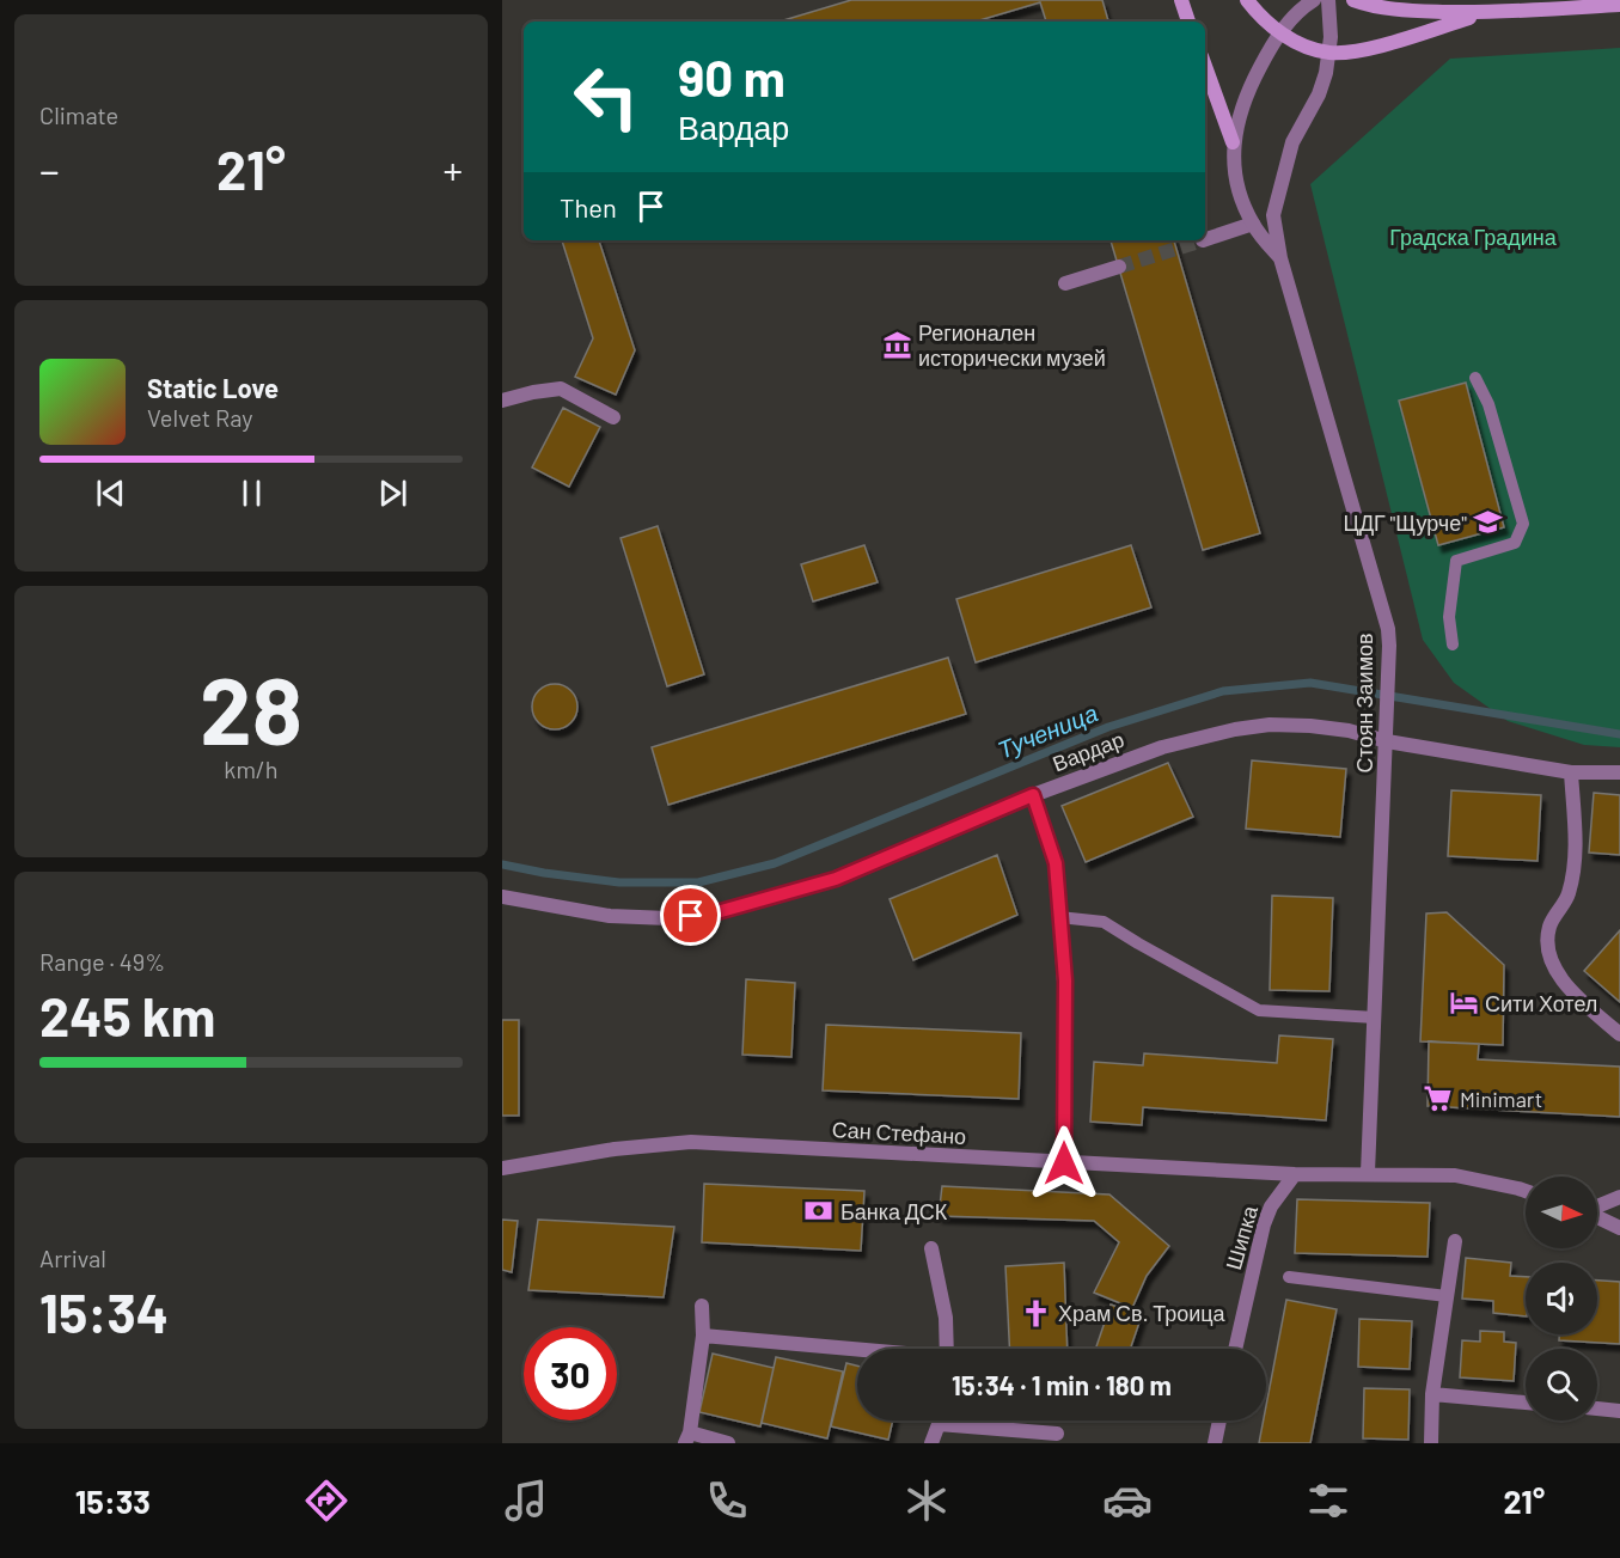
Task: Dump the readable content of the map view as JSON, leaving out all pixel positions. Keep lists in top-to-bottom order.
{
  "streets": {
    "street": [
      "Стоян Заимов",
      "Вардар",
      "Сан Стефано",
      "Шипка"
    ]
  },
  "crossings": [
    ["Стоян Заимов", "Вардар"],
    ["Стоян Заимов", "Сан Стефано"],
    ["Сан Стефано", "Шипка"]
  ],
  "water": ["Тученица"],
  "parks": ["Градска Градина"],
  "places": {
    "museum": ["Регионален исторически музей"],
    "school or university": ["ЦДГ \"Щурче\""],
    "hotel": ["Сити Хотел"],
    "supermarket": ["Minimart"],
    "bank": ["Банка ДСК"],
    "church": ["Храм Св. Троица"]
  },
  "north": "right",
  "page": {
    "tile": [
      "Climate",
      ["28", "km/h"],
      ["Range · 49%", "245 km"],
      ["Arrival", "15:34"]
    ],
    "turn": ["90 m", "Вардар"],
    "heat": ["−", "21°", "+"],
    "then": "Then",
    "song": ["Static Love", "Velvet Ray"],
    "limit": "30",
    "trip": "15:34 · 1 min · 180 m",
    "tabs": ["15:33", "21°"]
  }
}
